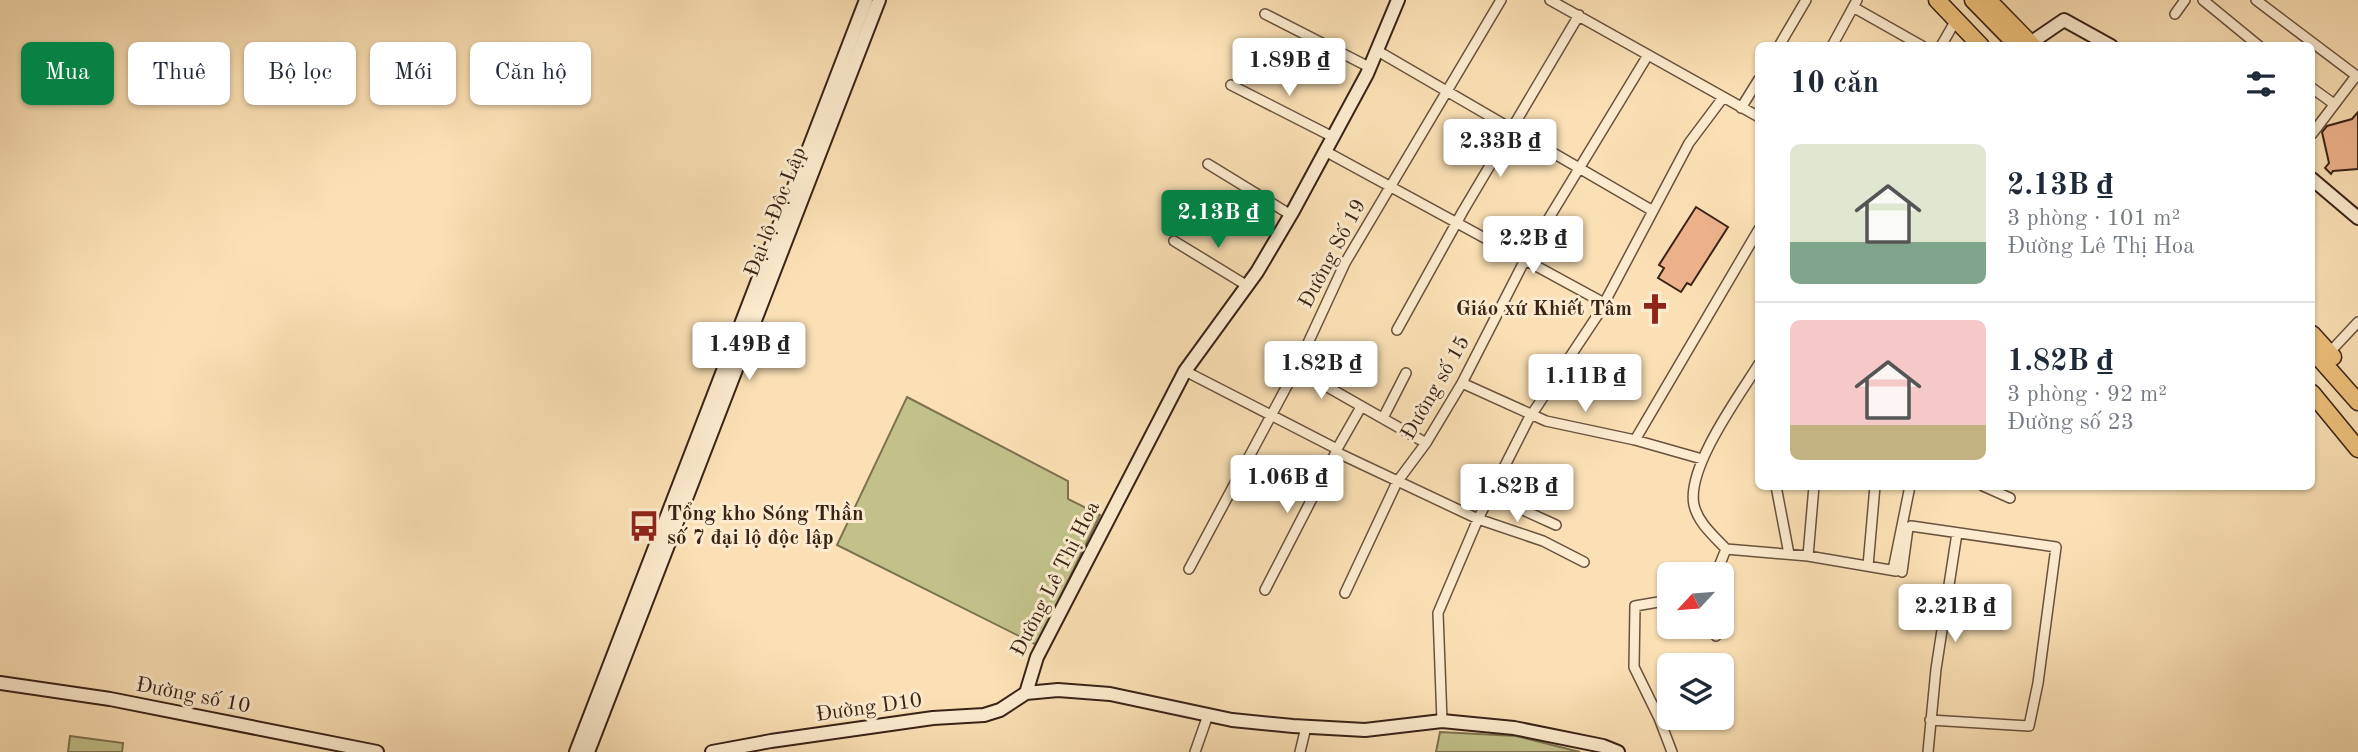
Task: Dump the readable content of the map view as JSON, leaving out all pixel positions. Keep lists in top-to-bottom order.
{
  "streets": {
    "street": [
      "Đại lộ Độc Lập",
      "Đường Số 19",
      "Đường số 15",
      "Đường Lê Thị Hoa",
      "Đường số 10",
      "Đường D10"
    ]
  },
  "crossings": [
    ["Đường Lê Thị Hoa", "Đường D10"]
  ],
  "places": {
    "church": ["Giáo xứ Khiết Tâm"],
    "bus stop": ["Tổng kho Sóng Thần số 7 đại lộ độc lập"]
  },
  "north": "bottom left",
  "page": {
    "price": [
      "1.89B ₫",
      "2.33B ₫",
      "2.13B ₫",
      "2.2B ₫",
      "1.49B ₫",
      "1.82B ₫",
      "1.11B ₫",
      "1.06B ₫",
      "1.82B ₫",
      "2.21B ₫"
    ],
    "chip": [
      "Mua",
      "Thuê",
      "Bộ lọc",
      "Mới",
      "Căn hộ"
    ],
    "heading": "10 căn",
    "list": [
      {
        "name": "2.13B ₫",
        "note": "3 phòng · 101 m² · Đường Lê Thị Hoa"
      },
      {
        "name": "1.82B ₫",
        "note": "3 phòng · 92 m² · Đường số 23"
      }
    ]
  }
}
